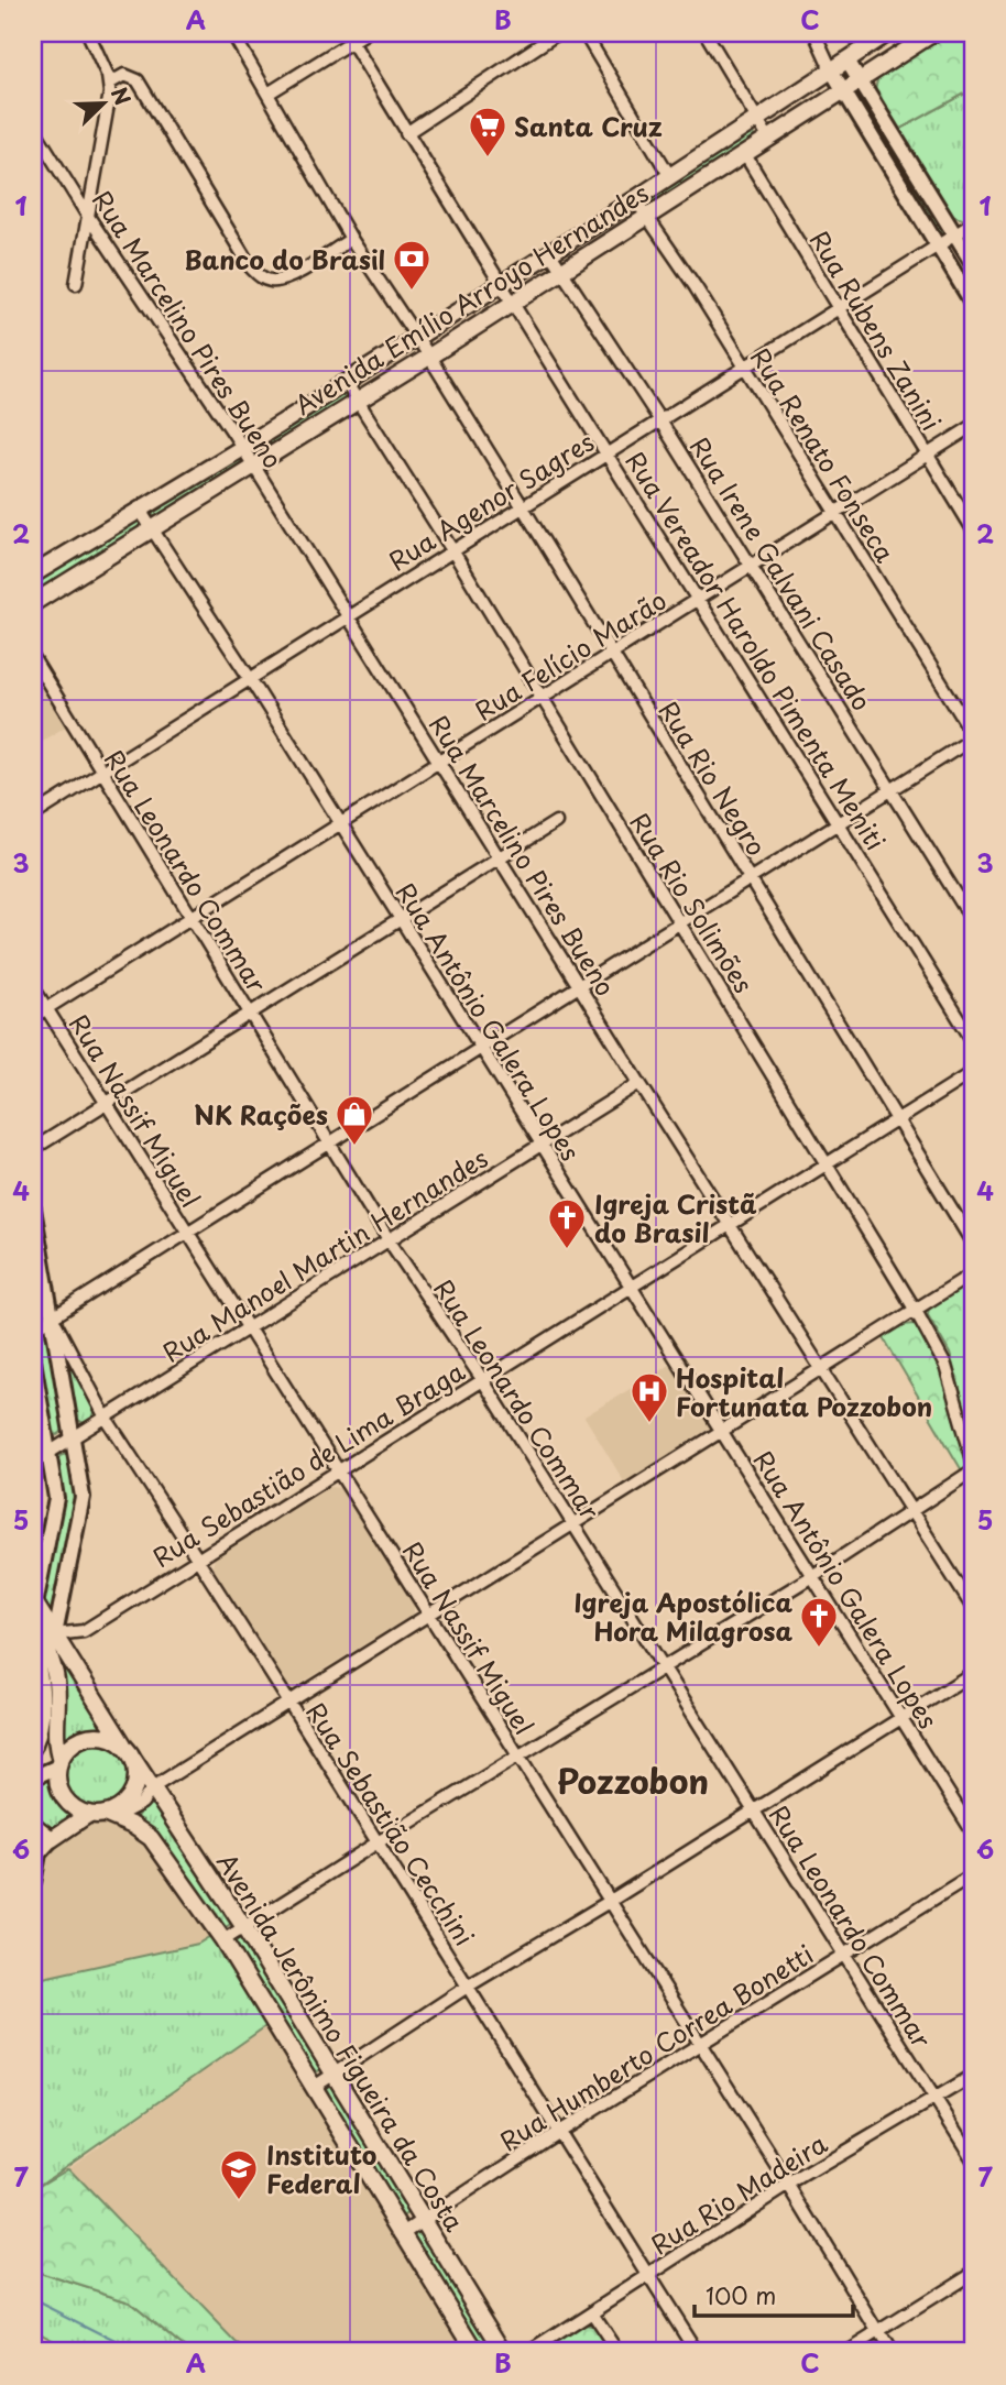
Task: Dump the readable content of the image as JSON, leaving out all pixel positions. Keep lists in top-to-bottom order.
{
  "streets": {
    "main road": ["Avenida Emílio Arroyo Hernandes", "Avenida Jerônimo Figueira da Costa"],
    "street": [
      "Rua Marcelino Pires Bueno",
      "Rua Rubens Zanini",
      "Rua Renato Fonseca",
      "Rua Agenor Sagres",
      "Rua Irene Galvani Casado",
      "Rua Vereador Haroldo Pimenta Meniti",
      "Rua Felício Marão",
      "Rua Rio Negro",
      "Rua Leonardo Commar",
      "Rua Rio Solimões",
      "Rua Antônio Galera Lopes",
      "Rua Nassif Miguel",
      "Rua Manoel Martin Hernandes",
      "Rua Sebastião de Lima Braga",
      "Rua Sebastião Cecchini",
      "Rua Humberto Correa Bonetti",
      "Rua Rio Madeira"
    ]
  },
  "crossings": [
    ["Avenida Emílio Arroyo Hernandes", "Rua Marcelino Pires Bueno"],
    ["Avenida Emílio Arroyo Hernandes", "Rua Rubens Zanini"],
    ["Avenida Emílio Arroyo Hernandes", "Rua Renato Fonseca"],
    ["Avenida Emílio Arroyo Hernandes", "Rua Irene Galvani Casado"],
    ["Avenida Emílio Arroyo Hernandes", "Rua Vereador Haroldo Pimenta Meniti"],
    ["Avenida Emílio Arroyo Hernandes", "Rua Rio Negro"],
    ["Avenida Emílio Arroyo Hernandes", "Rua Rio Solimões"],
    ["Avenida Emílio Arroyo Hernandes", "Rua Antônio Galera Lopes"],
    ["Rua Marcelino Pires Bueno", "Rua Agenor Sagres"],
    ["Rua Marcelino Pires Bueno", "Rua Felício Marão"],
    ["Rua Marcelino Pires Bueno", "Rua Manoel Martin Hernandes"],
    ["Rua Marcelino Pires Bueno", "Rua Sebastião de Lima Braga"],
    ["Rua Rubens Zanini", "Rua Agenor Sagres"],
    ["Rua Rubens Zanini", "Rua Felício Marão"],
    ["Rua Renato Fonseca", "Rua Agenor Sagres"],
    ["Rua Renato Fonseca", "Rua Felício Marão"],
    ["Rua Agenor Sagres", "Rua Irene Galvani Casado"],
    ["Rua Agenor Sagres", "Rua Vereador Haroldo Pimenta Meniti"],
    ["Rua Agenor Sagres", "Rua Rio Negro"],
    ["Rua Agenor Sagres", "Rua Leonardo Commar"],
    ["Rua Agenor Sagres", "Rua Rio Solimões"],
    ["Rua Agenor Sagres", "Rua Antônio Galera Lopes"],
    ["Rua Irene Galvani Casado", "Rua Felício Marão"],
    ["Rua Vereador Haroldo Pimenta Meniti", "Rua Felício Marão"],
    ["Rua Felício Marão", "Rua Rio Negro"],
    ["Rua Felício Marão", "Rua Leonardo Commar"],
    ["Rua Felício Marão", "Rua Rio Solimões"],
    ["Rua Felício Marão", "Rua Antônio Galera Lopes"],
    ["Rua Felício Marão", "Rua Nassif Miguel"],
    ["Rua Rio Negro", "Rua Sebastião de Lima Braga"],
    ["Rua Leonardo Commar", "Rua Manoel Martin Hernandes"],
    ["Rua Leonardo Commar", "Rua Sebastião de Lima Braga"],
    ["Rua Leonardo Commar", "Rua Humberto Correa Bonetti"],
    ["Rua Leonardo Commar", "Rua Rio Madeira"],
    ["Rua Rio Solimões", "Rua Sebastião de Lima Braga"],
    ["Rua Antônio Galera Lopes", "Rua Manoel Martin Hernandes"],
    ["Rua Antônio Galera Lopes", "Rua Sebastião de Lima Braga"],
    ["Rua Nassif Miguel", "Rua Manoel Martin Hernandes"],
    ["Rua Nassif Miguel", "Rua Sebastião de Lima Braga"],
    ["Rua Nassif Miguel", "Rua Humberto Correa Bonetti"],
    ["Rua Nassif Miguel", "Rua Rio Madeira"],
    ["Rua Manoel Martin Hernandes", "Rua Sebastião Cecchini"],
    ["Rua Sebastião de Lima Braga", "Rua Sebastião Cecchini"],
    ["Rua Sebastião de Lima Braga", "Avenida Jerônimo Figueira da Costa"],
    ["Rua Sebastião Cecchini", "Rua Humberto Correa Bonetti"],
    ["Rua Sebastião Cecchini", "Rua Rio Madeira"],
    ["Avenida Jerônimo Figueira da Costa", "Rua Humberto Correa Bonetti"]
  ],
  "districts": ["Pozzobon"],
  "places": {
    "supermarket": ["Santa Cruz"],
    "bank": ["Banco do Brasil"],
    "shop": ["NK Rações"],
    "church": ["Igreja Cristã do Brasil", "Igreja Apostólica Hora Milagrosa"],
    "hospital": ["Hospital Fortunata Pozzobon"],
    "school or university": ["Instituto Federal"]
  },
  "scale_bar": "100 m",
  "north": "top right",
  "grid": {
    "columns": ["A", "B", "C"],
    "rows": [
      "1",
      "2",
      "3",
      "4",
      "5",
      "6",
      "7"
    ]
  }
}
